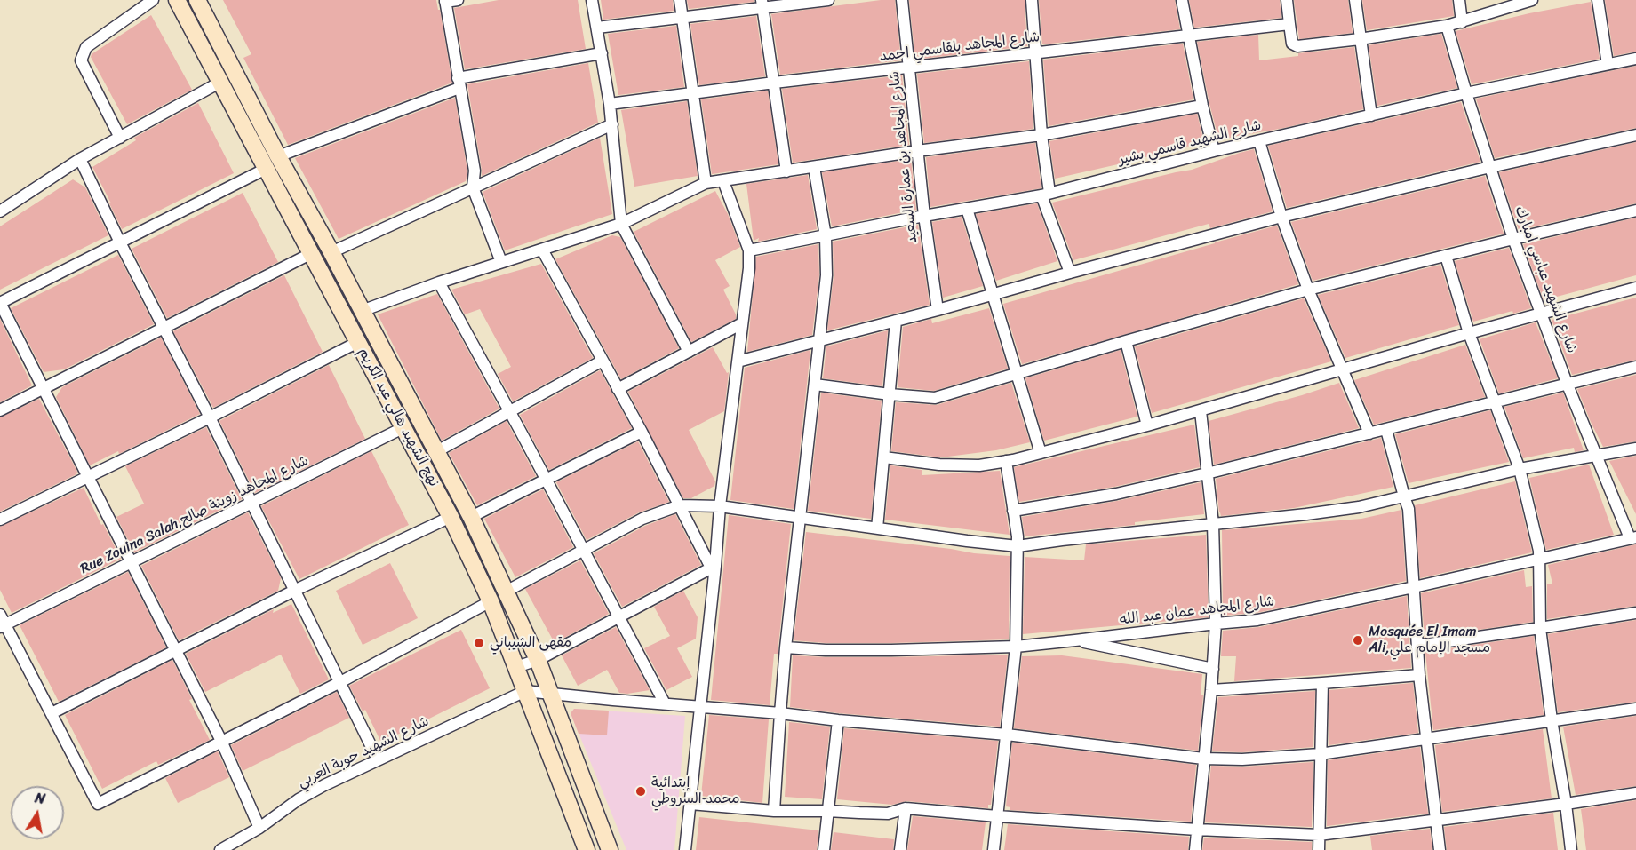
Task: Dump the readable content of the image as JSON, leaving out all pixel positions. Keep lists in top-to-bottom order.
{
  "streets": {
    "main road": ["نهج الشهيد هالي عبد الكريم"],
    "street": [
      "شارع المجاهد بلقاسمي احمد",
      "شارع الشهيد قاسمي بشير",
      "شارع المجاهد بن عمارة السعيد",
      "شارع الشهيد عباسي امبارك",
      "Rue Zouina Salah,شارع المجاهد زوينة صالح",
      "شارع المجاهد عمان عبد الله",
      "شارع الشهيد حوبة العربي"
    ]
  },
  "crossings": [
    ["شارع المجاهد بلقاسمي احمد", "شارع المجاهد بن عمارة السعيد"],
    ["شارع الشهيد قاسمي بشير", "شارع المجاهد بن عمارة السعيد"],
    ["شارع الشهيد قاسمي بشير", "شارع الشهيد عباسي امبارك"],
    ["شارع الشهيد عباسي امبارك", "شارع المجاهد عمان عبد الله"],
    ["نهج الشهيد هالي عبد الكريم", "Rue Zouina Salah,شارع المجاهد زوينة صالح"],
    ["نهج الشهيد هالي عبد الكريم", "شارع الشهيد حوبة العربي"]
  ],
  "places": ["Mosquée El Imam Ali,مسجد الإمام علي", "مقهى الشيباني", "إبتدائية محمد السروطي"],
  "north": "top"
}
